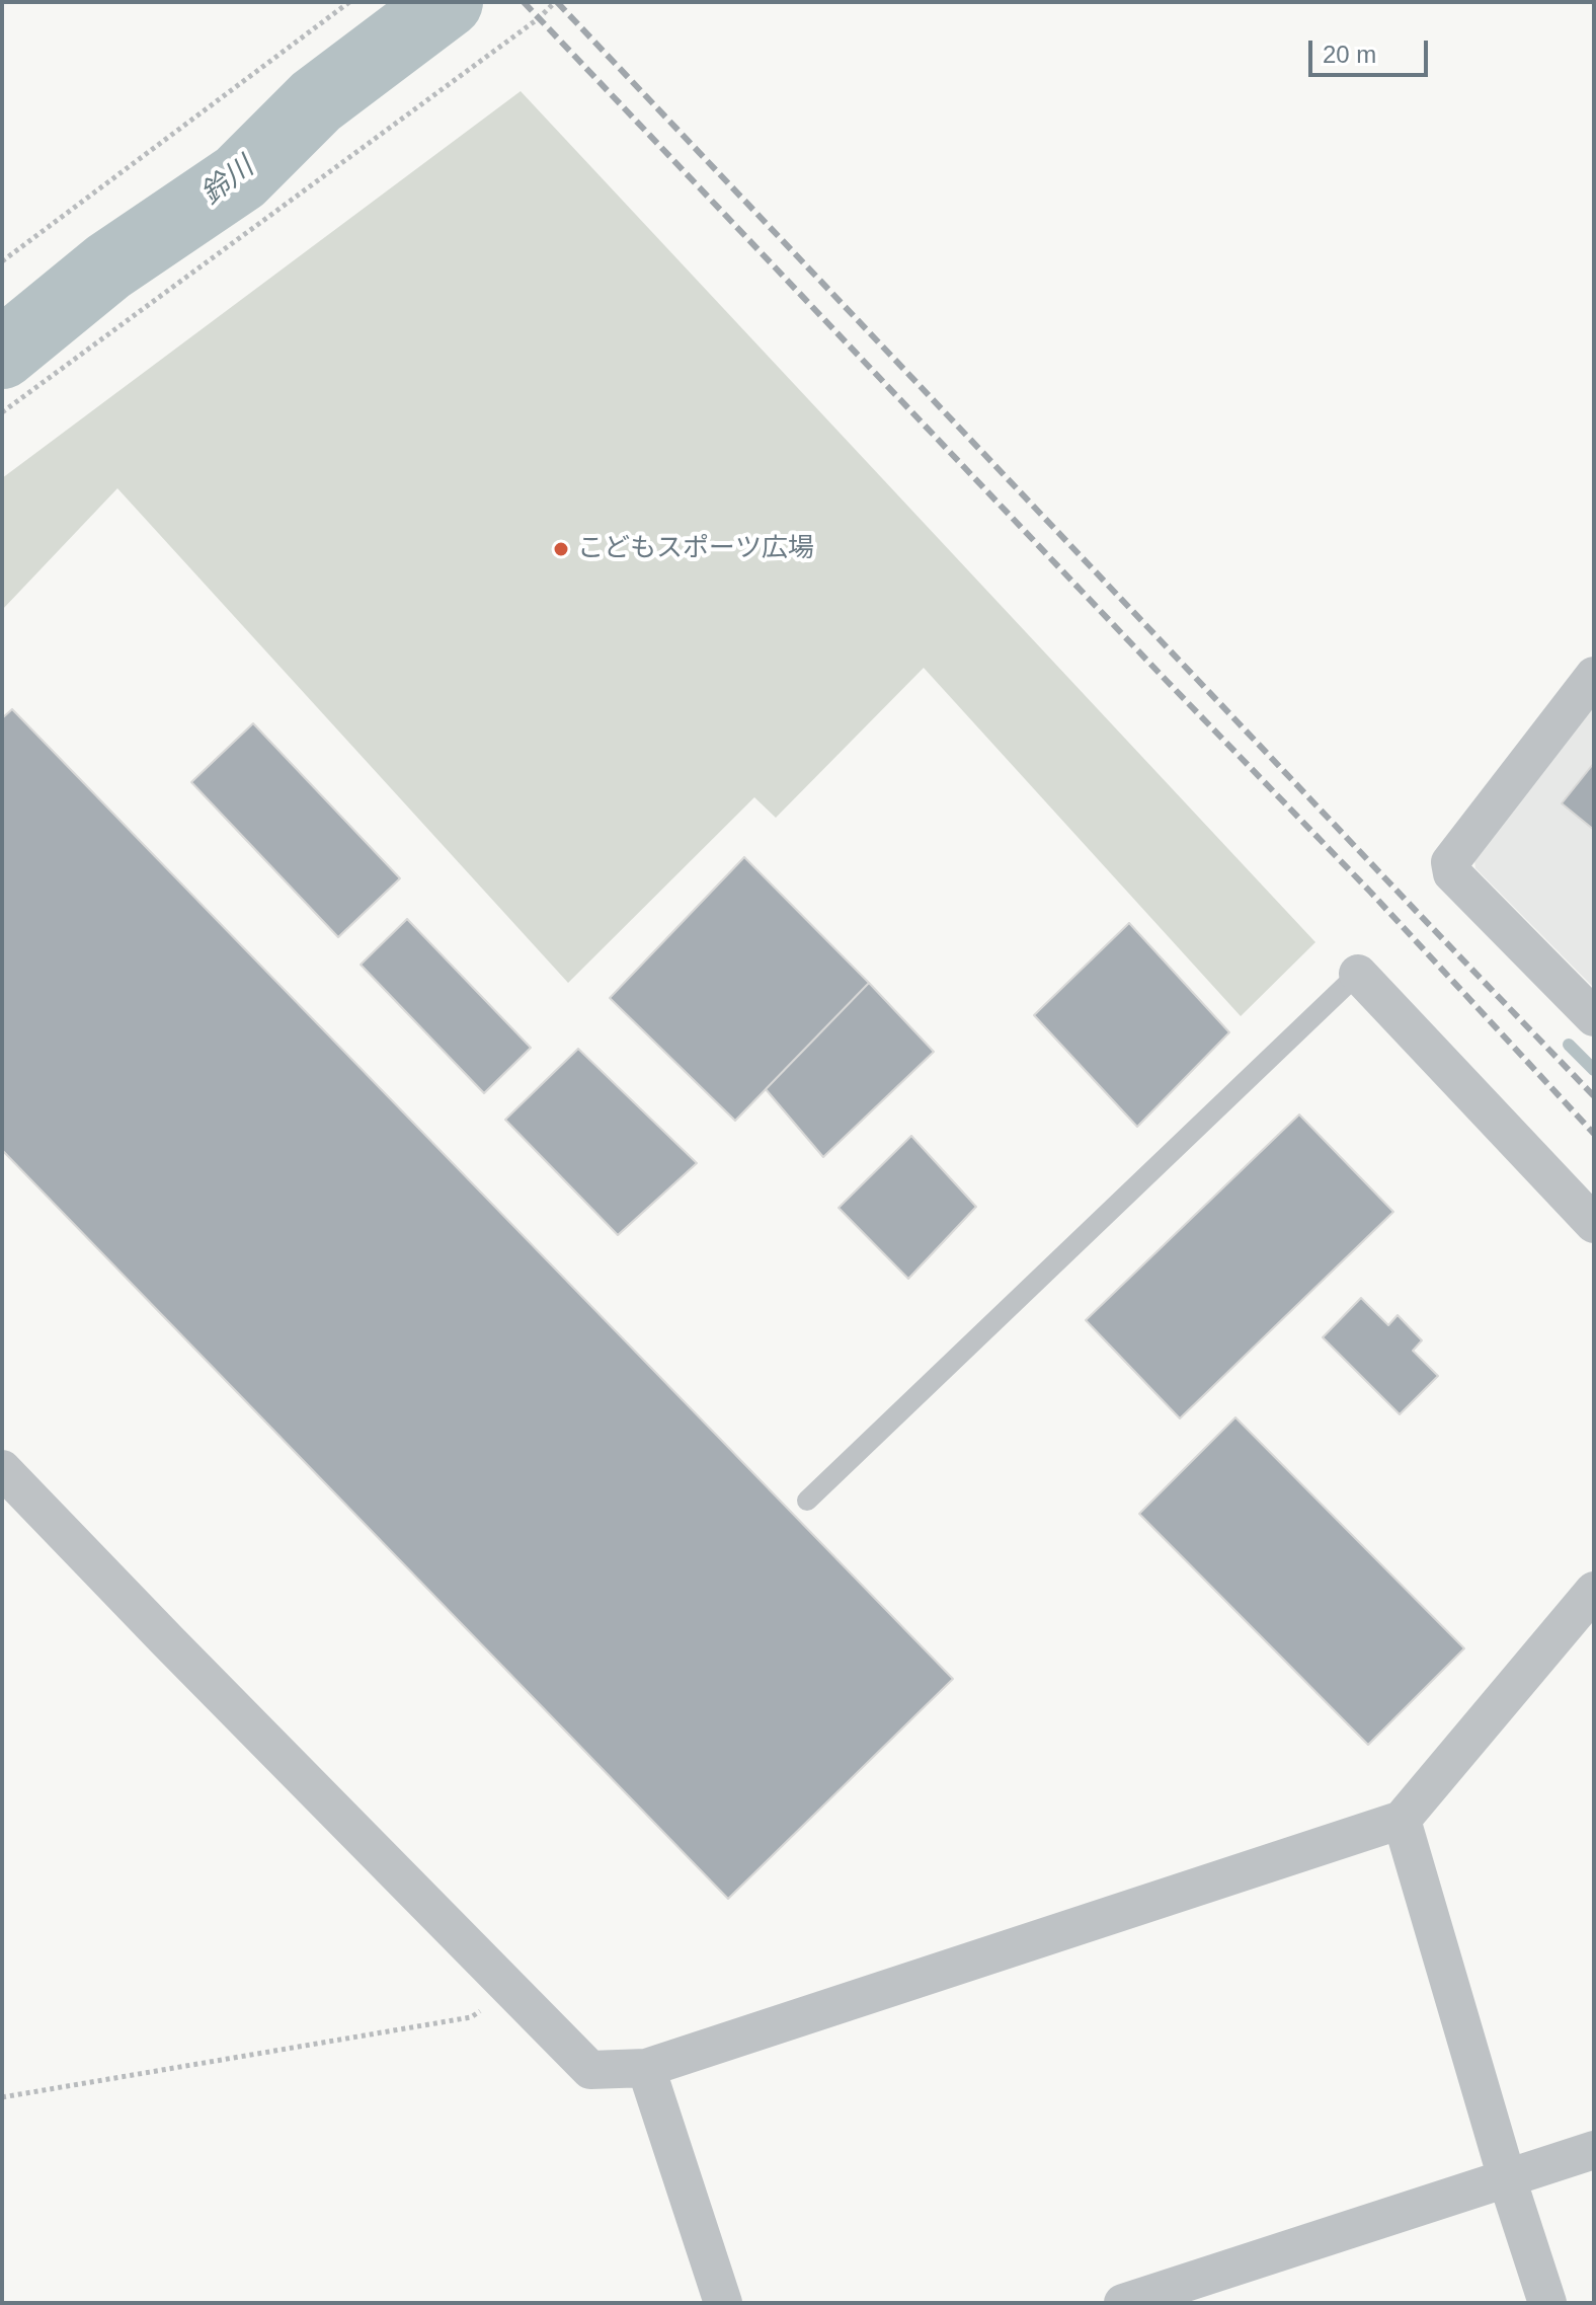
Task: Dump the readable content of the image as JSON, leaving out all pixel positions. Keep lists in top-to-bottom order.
{
  "water": ["鈴川"],
  "places": ["こどもスポーツ広場"],
  "scale_bar": "20 m"
}
